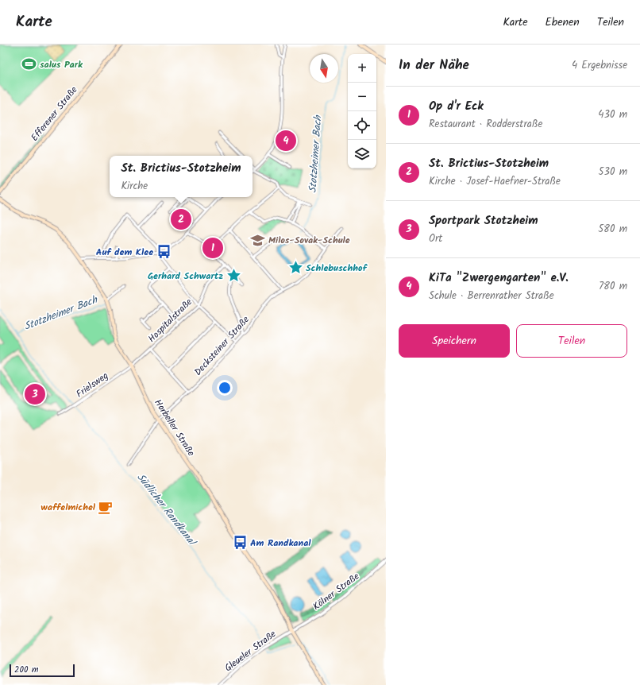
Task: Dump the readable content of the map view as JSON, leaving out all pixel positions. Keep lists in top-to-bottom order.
{
  "streets": {
    "main road": ["Efferener Straße", "Horbeller Straße"],
    "street": [
      "Hospitalstraße",
      "Decksteiner Straße",
      "Frielsweg",
      "Kölner Straße",
      "Gleueler Straße"
    ]
  },
  "crossings": [
    ["Hospitalstraße", "Frielsweg"],
    ["Hospitalstraße", "Horbeller Straße"],
    ["Decksteiner Straße", "Horbeller Straße"],
    ["Frielsweg", "Horbeller Straße"],
    ["Horbeller Straße", "Kölner Straße"],
    ["Horbeller Straße", "Gleueler Straße"],
    ["Kölner Straße", "Gleueler Straße"]
  ],
  "water": ["Stotzheimer Bach", "Südlicher Randkanal"],
  "places": {
    "sports": ["salus Park"],
    "school or university": ["Milos-Sovak-Schule"],
    "bus stop": ["Auf dem Klee", "Am Randkanal"],
    "place": ["Schlebuschhof", "Gerhard Schwartz"],
    "cafe": ["waffelmichel"]
  },
  "scale_bar": "200 m",
  "north": "bottom",
  "page": {
    "header": "Karte",
    "nav": ["Karte", "Ebenen", "Teilen"],
    "heading": ["In der Nähe", "4 Ergebnisse"],
    "map_buttons": ["+", "−"],
    "list": [
      {
        "mark": "1",
        "name": "Op d'r Eck",
        "note": "Restaurant · Rodderstraße",
        "value": "430 m"
      },
      {
        "mark": "2",
        "name": "St. Brictius-Stotzheim",
        "note": "Kirche · Josef-Haefner-Straße",
        "value": "530 m"
      },
      {
        "mark": "3",
        "name": "Sportpark Stotzheim",
        "note": "Ort",
        "value": "580 m"
      },
      {
        "mark": "4",
        "name": "KiTa \"Zwergengarten\" e.V.",
        "note": "Schule · Berrenrather Straße",
        "value": "780 m"
      }
    ],
    "pins": [
      "4",
      "2",
      "1",
      "3"
    ],
    "popup": ["St. Brictius-Stotzheim", "Kirche"],
    "buttons": ["Speichern", "Teilen"],
    "scale": "200 m"
  }
}
